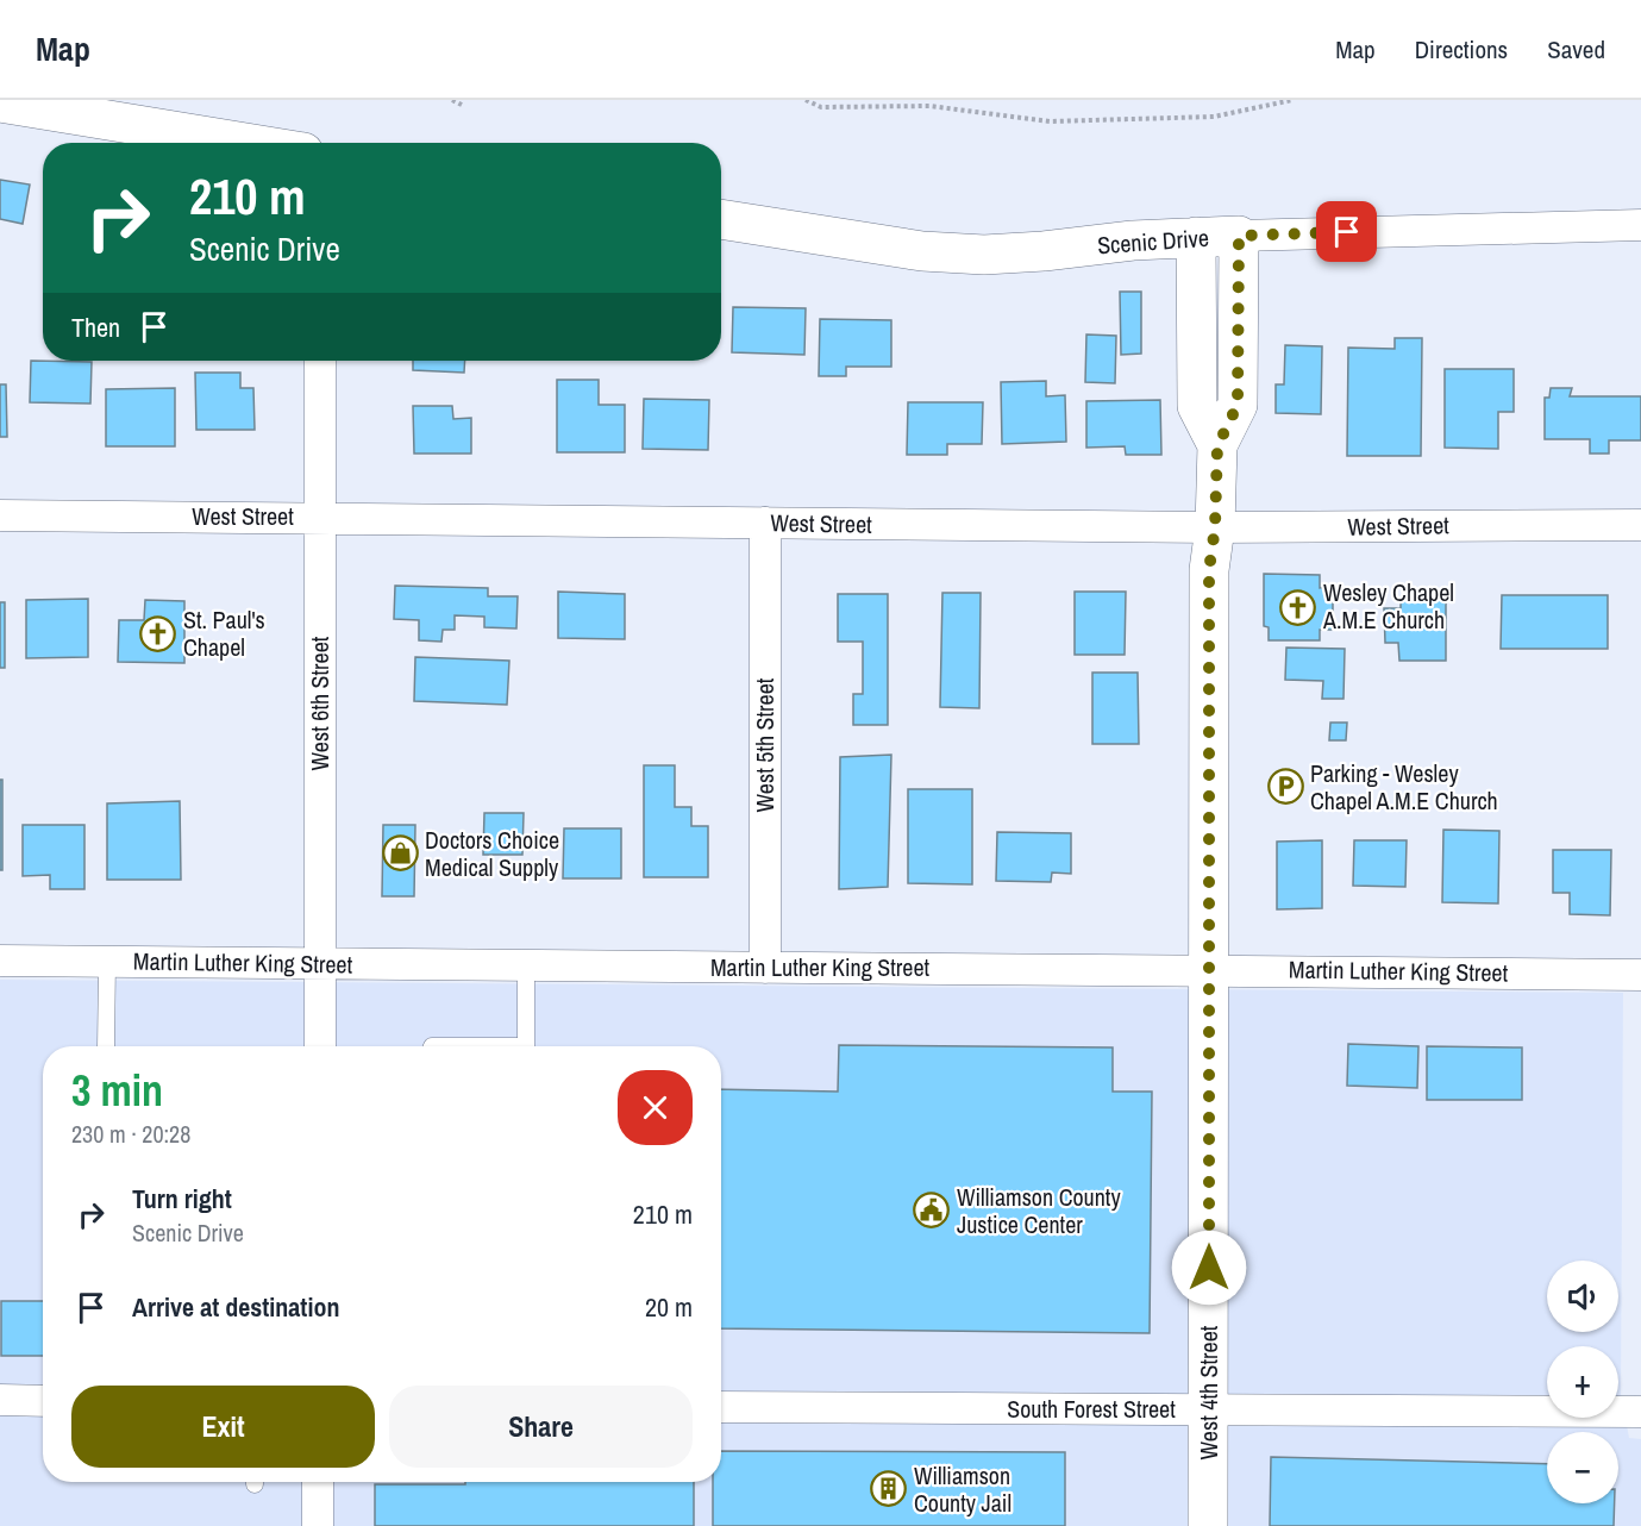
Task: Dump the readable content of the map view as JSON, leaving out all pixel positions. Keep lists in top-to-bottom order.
{
  "streets": {
    "street": [
      "Scenic Drive",
      "West Street",
      "West 6th Street",
      "West 5th Street",
      "Martin Luther King Street",
      "West 4th Street",
      "South Forest Street"
    ]
  },
  "crossings": [
    ["Scenic Drive", "West 4th Street"],
    ["West Street", "West 6th Street"],
    ["West Street", "West 5th Street"],
    ["West Street", "West 4th Street"],
    ["West 6th Street", "Martin Luther King Street"],
    ["West 5th Street", "Martin Luther King Street"],
    ["Martin Luther King Street", "West 4th Street"],
    ["West 4th Street", "South Forest Street"]
  ],
  "places": {
    "church": ["Wesley Chapel A.M.E Church", "St. Paul's Chapel"],
    "parking": ["Parking - Wesley Chapel A.M.E Church"],
    "shop": ["Doctors Choice Medical Supply"],
    "public building": ["Williamson County Justice Center"],
    "building": ["Williamson County Jail"]
  },
  "page": {
    "header": "Map",
    "nav": ["Map", "Directions", "Saved"],
    "turn": ["210 m", "Scenic Drive"],
    "then": "Then",
    "heading": ["3 min", "230 m · 20:28"],
    "list": [
      {
        "name": "Turn right",
        "note": "Scenic Drive",
        "value": "210 m"
      },
      {
        "name": "Arrive at destination",
        "value": "20 m"
      }
    ],
    "map_buttons": ["+", "−"],
    "buttons": ["Exit", "Share"]
  }
}
